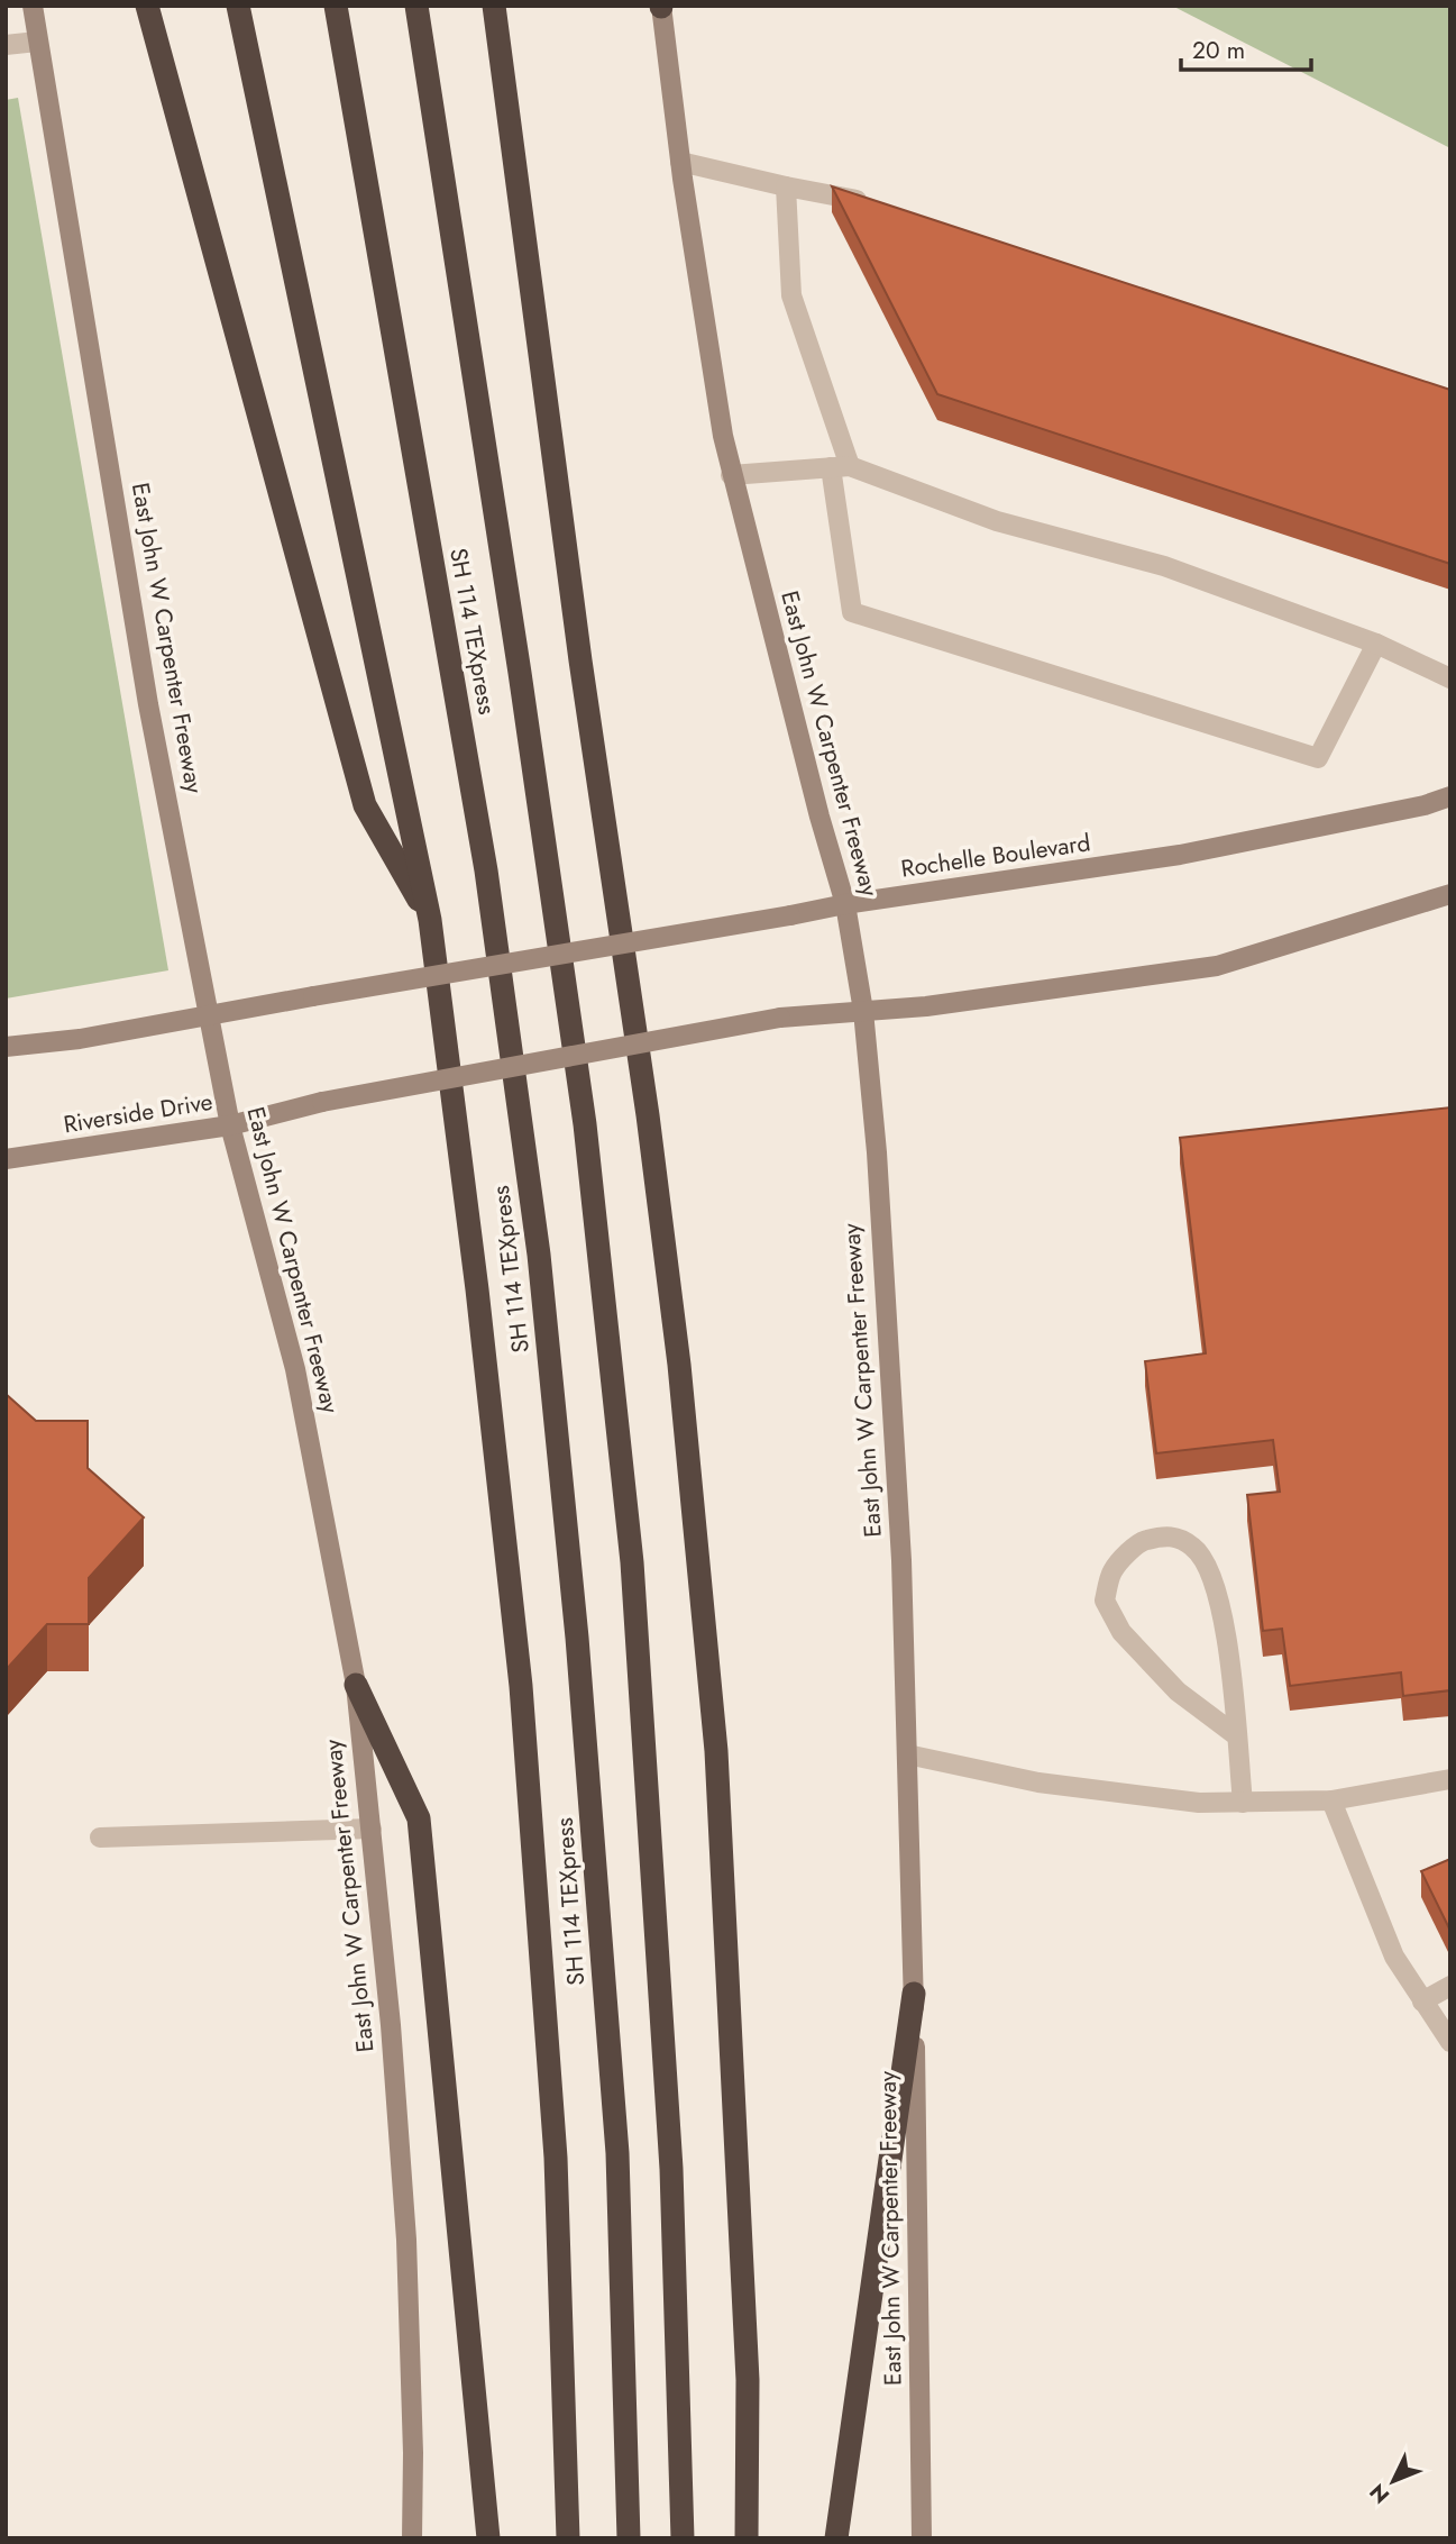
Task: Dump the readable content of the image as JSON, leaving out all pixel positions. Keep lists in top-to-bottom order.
{
  "streets": {
    "highway": ["SH 114 TEXpress"],
    "main road": ["East John W Carpenter Freeway", "Rochelle Boulevard", "Riverside Drive"]
  },
  "crossings": [
    ["East John W Carpenter Freeway", "Rochelle Boulevard"],
    ["East John W Carpenter Freeway", "Riverside Drive"]
  ],
  "scale_bar": "20 m",
  "north": "bottom left"
}
